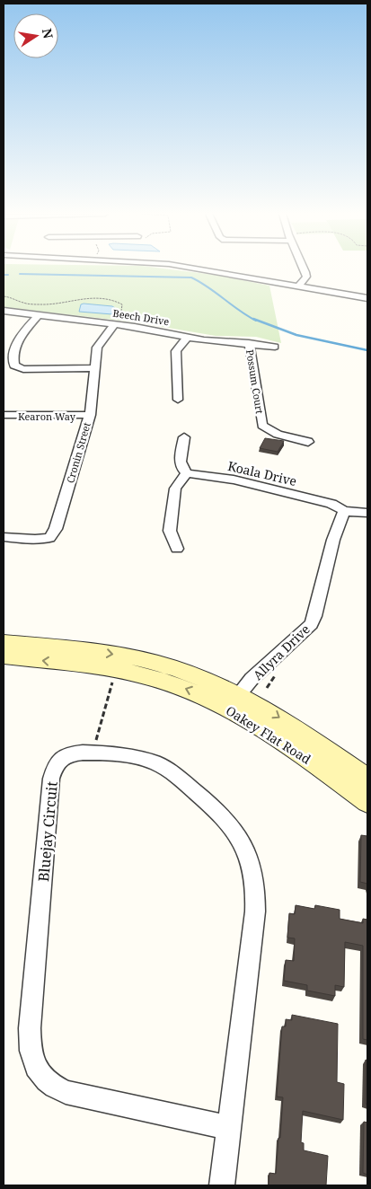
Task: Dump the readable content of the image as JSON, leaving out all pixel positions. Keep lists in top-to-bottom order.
{
  "streets": {
    "main road": ["Oakey Flat Road"],
    "street": [
      "Beech Drive",
      "Possum Court",
      "Kearon Way",
      "Cronin Street",
      "Koala Drive",
      "Allyra Drive",
      "Bluejay Circuit"
    ]
  },
  "crossings": [
    ["Beech Drive", "Possum Court"],
    ["Beech Drive", "Cronin Street"],
    ["Kearon Way", "Cronin Street"],
    ["Koala Drive", "Allyra Drive"],
    ["Allyra Drive", "Oakey Flat Road"]
  ],
  "north": "right"
}
